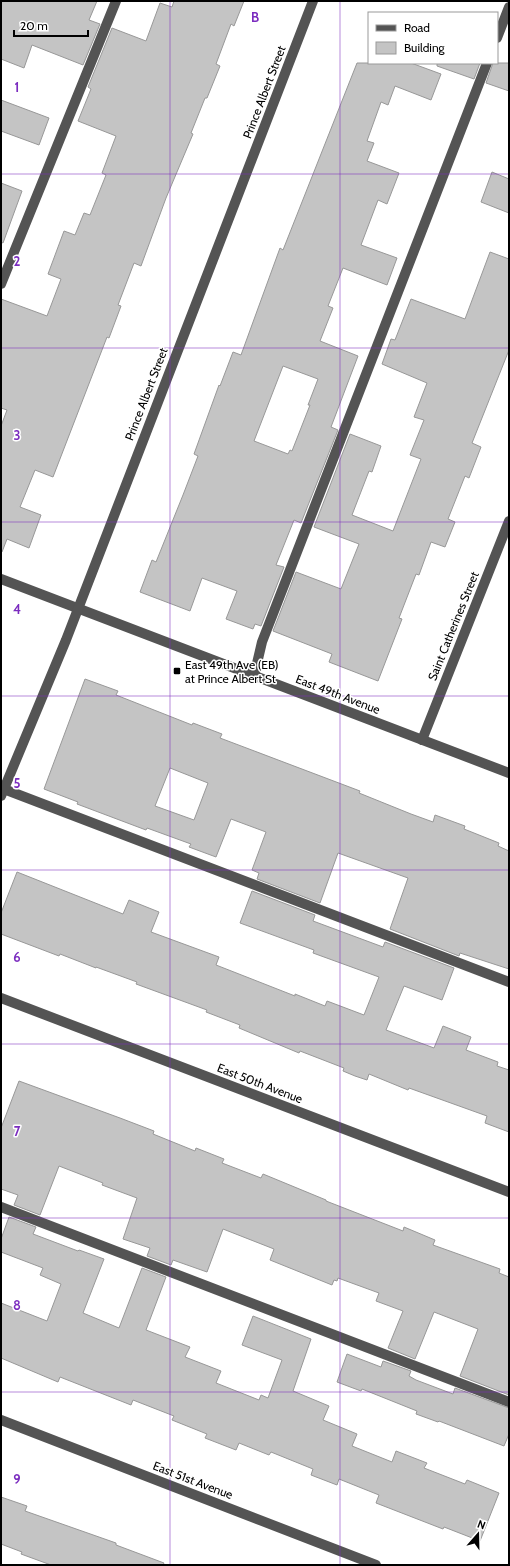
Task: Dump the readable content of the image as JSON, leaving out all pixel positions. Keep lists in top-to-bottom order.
{
  "streets": {
    "street": [
      "Prince Albert Street",
      "Saint Catherines Street",
      "East 49th Avenue",
      "East 50th Avenue",
      "East 51st Avenue"
    ]
  },
  "crossings": [
    ["Prince Albert Street", "East 49th Avenue"],
    ["Saint Catherines Street", "East 49th Avenue"]
  ],
  "places": {
    "transit": ["East 49th Ave (EB) at Prince Albert St"]
  },
  "legend": ["Road", "Building"],
  "scale_bar": "20 m",
  "north": "top",
  "grid": {
    "columns": ["B"],
    "rows": [
      "1",
      "2",
      "3",
      "4",
      "5",
      "6",
      "7",
      "8",
      "9"
    ]
  }
}
